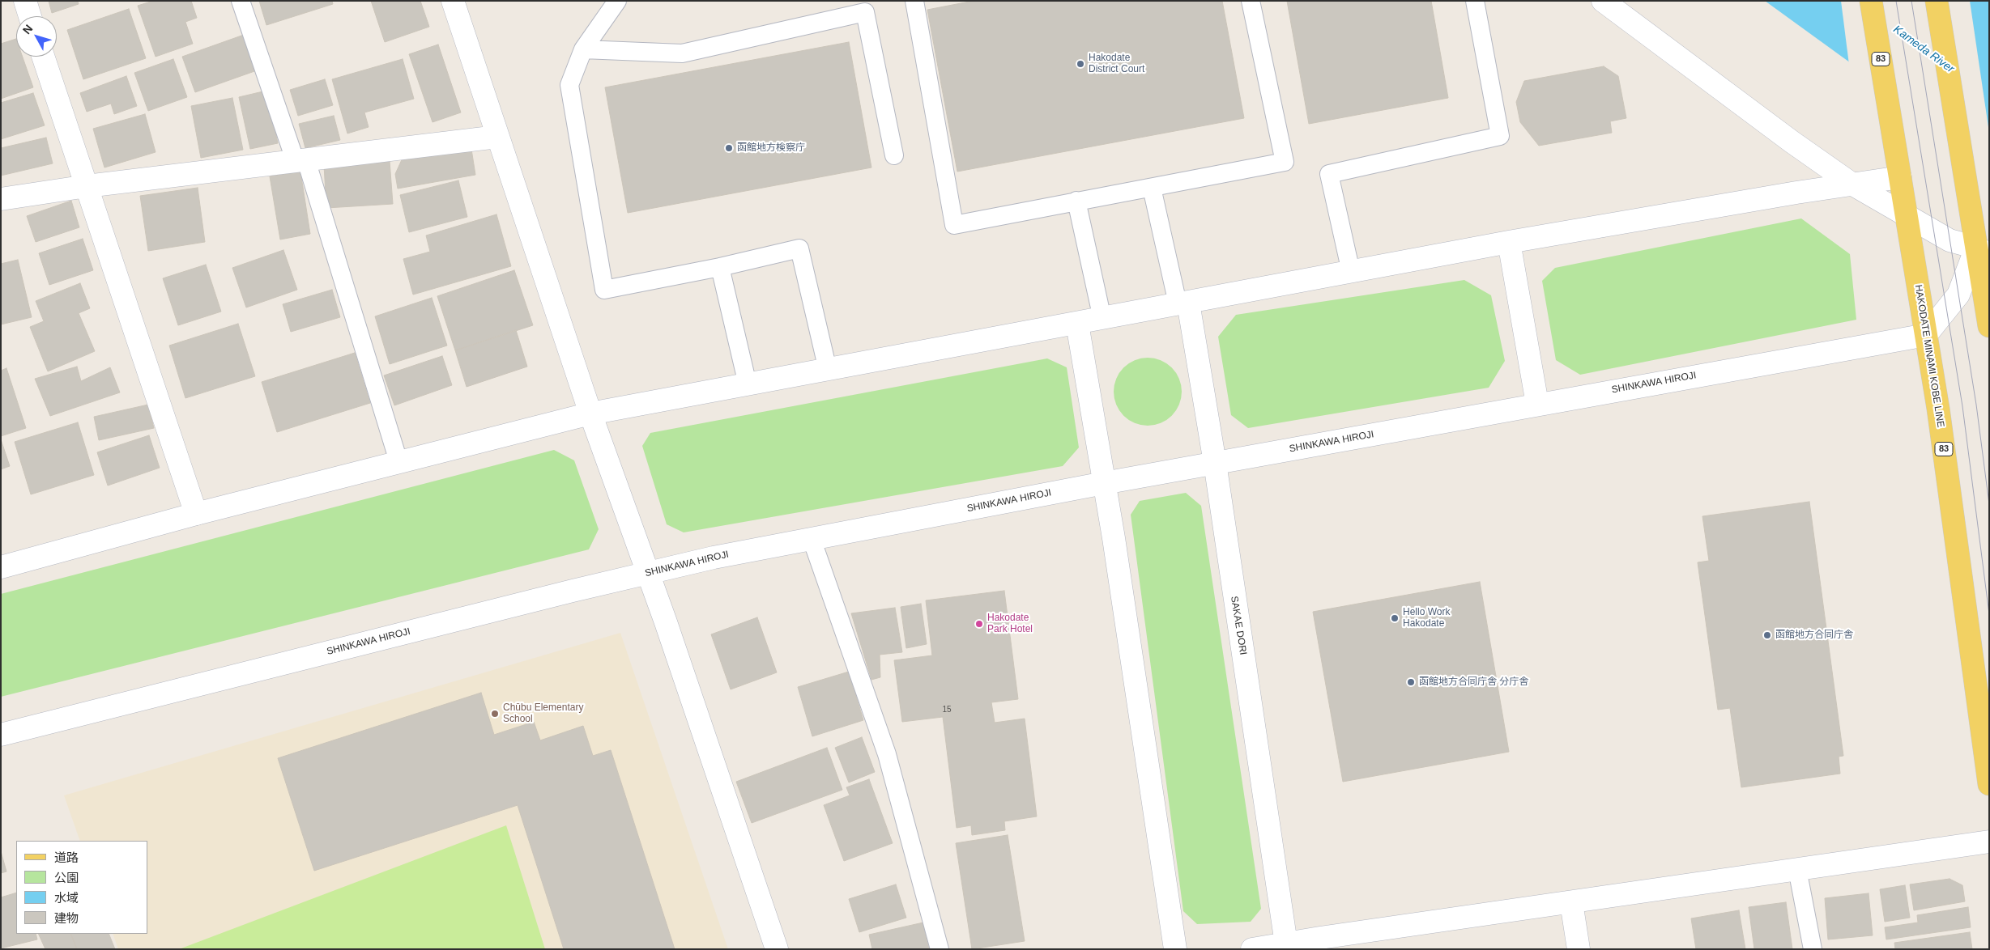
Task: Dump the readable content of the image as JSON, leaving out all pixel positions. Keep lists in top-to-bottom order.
{
  "streets": {
    "main road": ["83", "HAKODATE MINAMI KOBE LINE"],
    "street": ["SHINKAWA HIROJI", "SAKAE DORI"]
  },
  "crossings": [
    ["HAKODATE MINAMI KOBE LINE", "SHINKAWA HIROJI"],
    ["SHINKAWA HIROJI", "SAKAE DORI"]
  ],
  "water": ["Kameda River"],
  "places": [
    "Hakodate District Court",
    "函館地方検察庁",
    "Hello Work Hakodate",
    "Hakodate Park Hotel",
    "函館地方合同庁舎",
    "函館地方合同庁舎 分庁舎",
    "Chūbu Elementary School"
  ],
  "house_numbers": ["15"],
  "legend": [
    "道路",
    "公園",
    "水域",
    "建物"
  ],
  "north": "top left"
}
